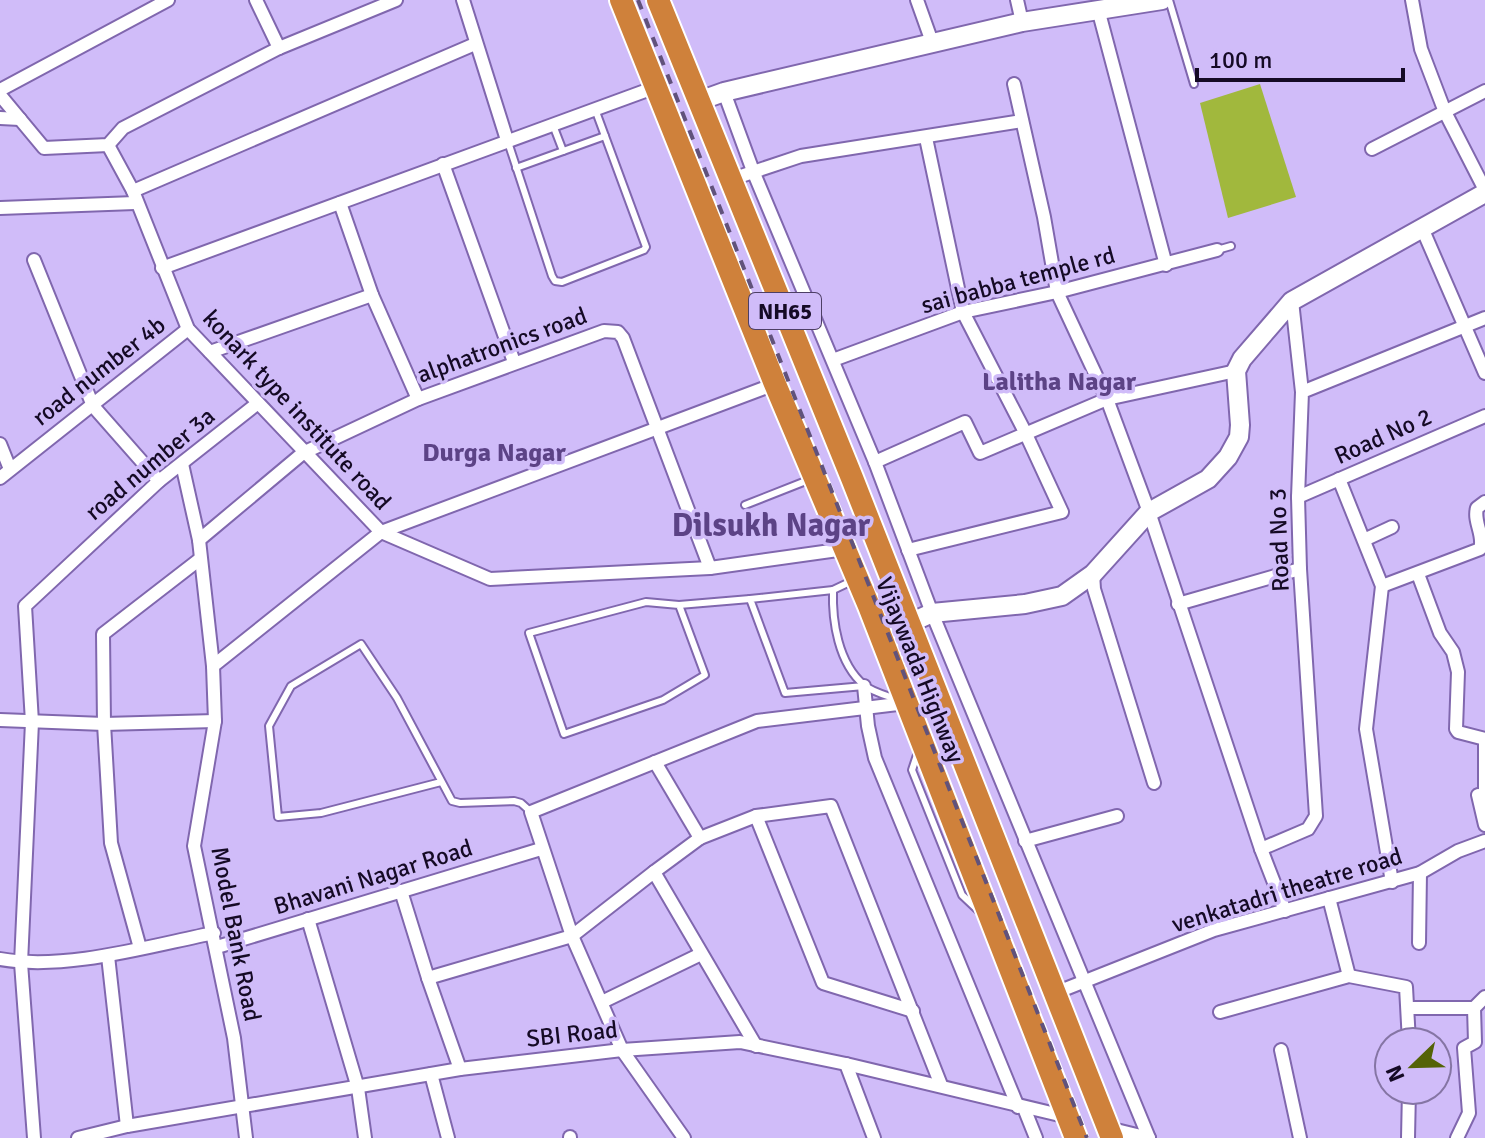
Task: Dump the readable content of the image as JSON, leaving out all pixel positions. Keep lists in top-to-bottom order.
{
  "streets": {
    "highway": ["NH65", "Vijaywada Highway"],
    "street": [
      "sai babba temple rd",
      "alphatronics road",
      "road number 4b",
      "konark type institute road",
      "Road No 2",
      "road number 3a",
      "Road No 3",
      "Bhavani Nagar Road",
      "venkatadri theatre road",
      "Model Bank Road",
      "SBI Road"
    ]
  },
  "crossings": [
    ["alphatronics road", "konark type institute road"],
    ["alphatronics road", "Model Bank Road"],
    ["road number 4b", "konark type institute road"],
    ["konark type institute road", "road number 3a"],
    ["konark type institute road", "Vijaywada Highway"],
    ["Road No 2", "Road No 3"],
    ["road number 3a", "Model Bank Road"],
    ["Vijaywada Highway", "venkatadri theatre road"],
    ["Vijaywada Highway", "SBI Road"],
    ["Bhavani Nagar Road", "Model Bank Road"],
    ["Model Bank Road", "SBI Road"]
  ],
  "districts": ["Lalitha Nagar", "Durga Nagar", "Dilsukh Nagar"],
  "scale_bar": "100 m",
  "north": "bottom left"
}
